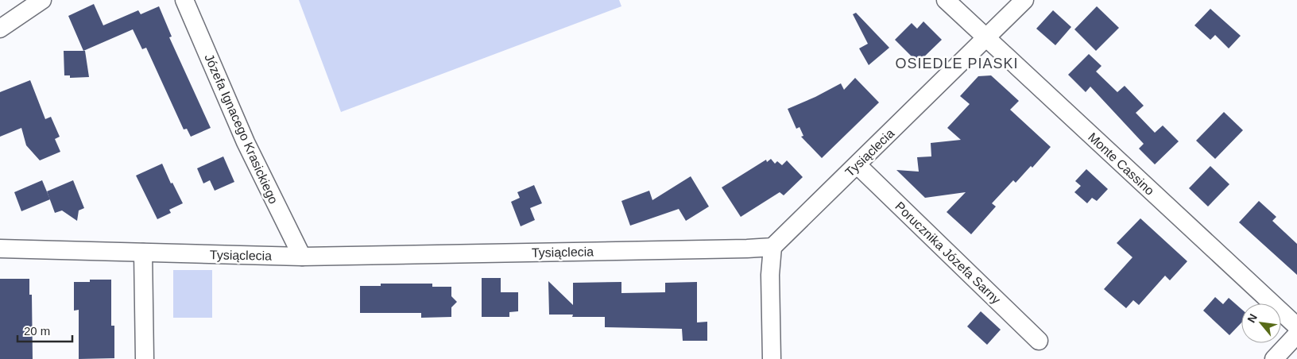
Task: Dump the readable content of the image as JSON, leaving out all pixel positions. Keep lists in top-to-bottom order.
{
  "streets": {
    "street": [
      "Józefa Ignacego Krasickiego",
      "Tysiąclecia",
      "Monte Cassino",
      "Porucznika Józefa Sarny"
    ]
  },
  "crossings": [
    ["Józefa Ignacego Krasickiego", "Tysiąclecia"],
    ["Tysiąclecia", "Monte Cassino"],
    ["Tysiąclecia", "Porucznika Józefa Sarny"]
  ],
  "districts": ["OSIEDLE PIASKI"],
  "scale_bar": "20 m",
  "north": "top left"
}
